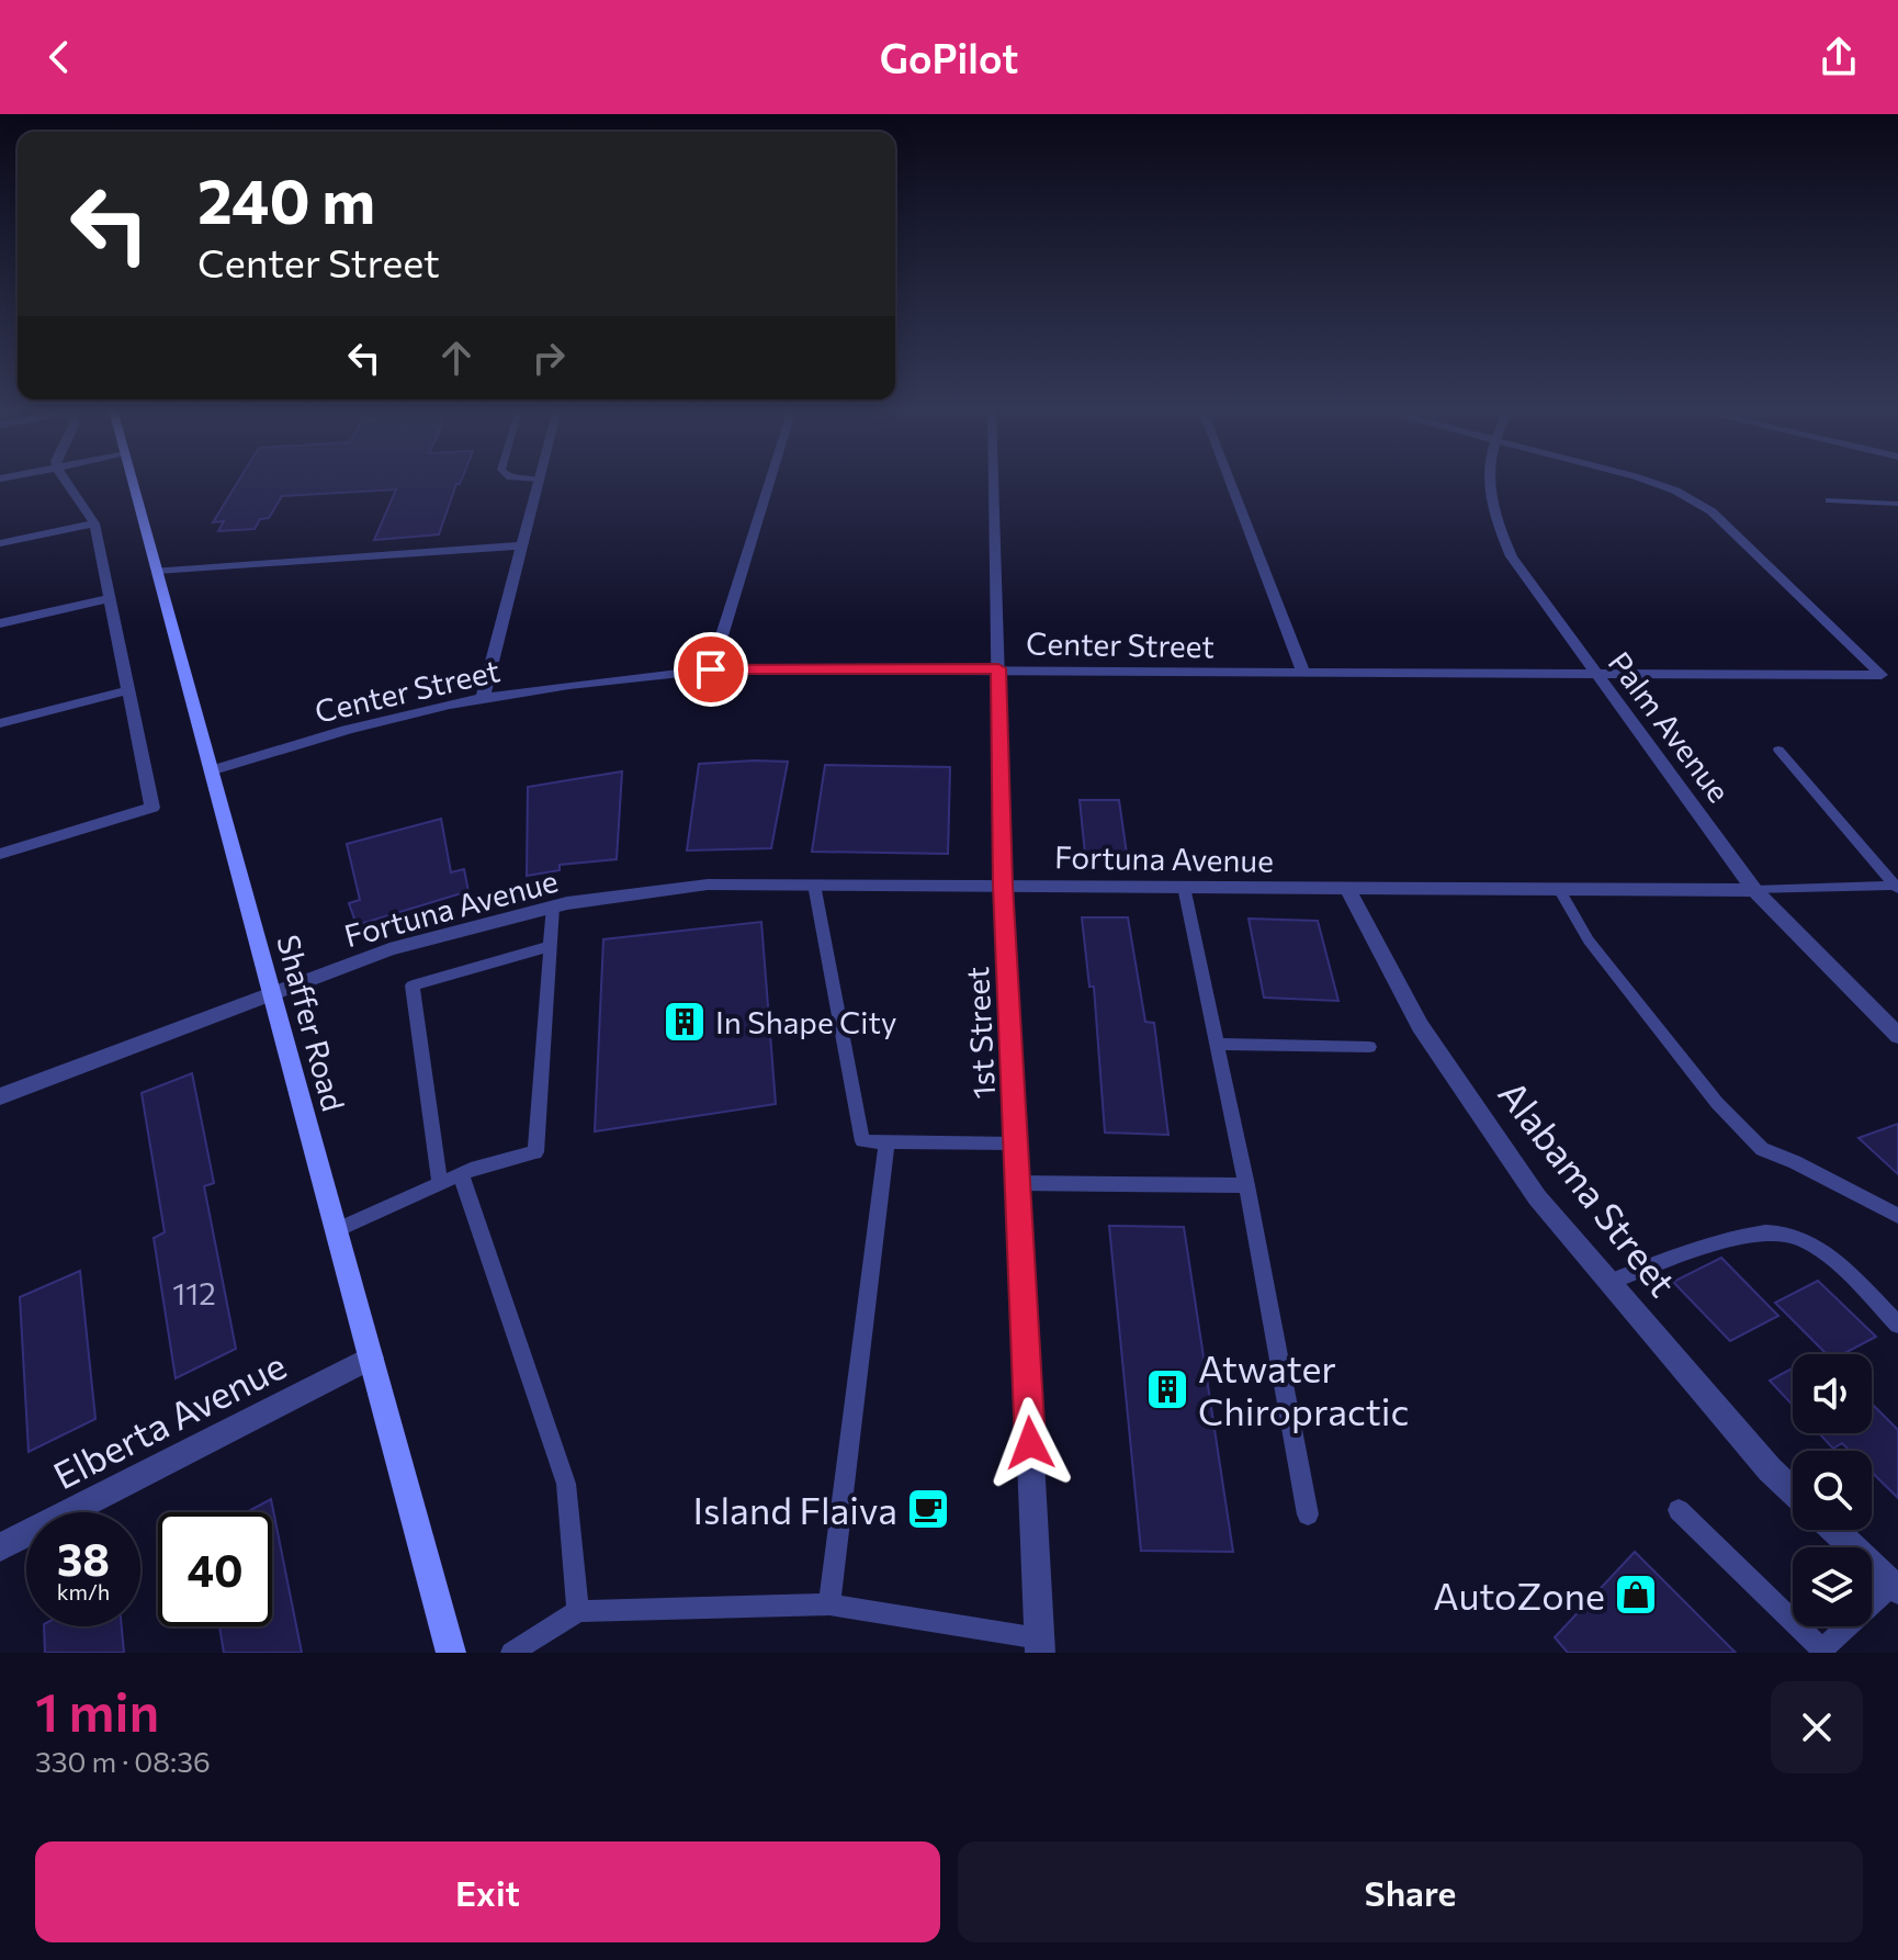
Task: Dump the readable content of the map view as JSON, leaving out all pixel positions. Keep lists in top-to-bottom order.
{
  "streets": {
    "main road": ["Shaffer Road"],
    "street": [
      "Center Street",
      "Palm Avenue",
      "Fortuna Avenue",
      "1st Street",
      "Alabama Street",
      "Elberta Avenue"
    ]
  },
  "crossings": [
    ["Center Street", "Palm Avenue"],
    ["Center Street", "Shaffer Road"],
    ["Center Street", "1st Street"],
    ["Palm Avenue", "Fortuna Avenue"],
    ["Fortuna Avenue", "Shaffer Road"],
    ["Fortuna Avenue", "1st Street"],
    ["Fortuna Avenue", "Alabama Street"],
    ["Shaffer Road", "Elberta Avenue"]
  ],
  "places": {
    "building": ["In Shape City", "Atwater Chiropractic"],
    "cafe": ["Island Flaiva"],
    "shop": ["AutoZone"]
  },
  "house_numbers": ["112"],
  "page": {
    "header": "GoPilot",
    "turn": ["240 m", "Center Street"],
    "speed": "38 km/h",
    "limit": "40",
    "heading": ["1 min", "330 m · 08:36"],
    "buttons": ["Exit", "Share"]
  }
}
